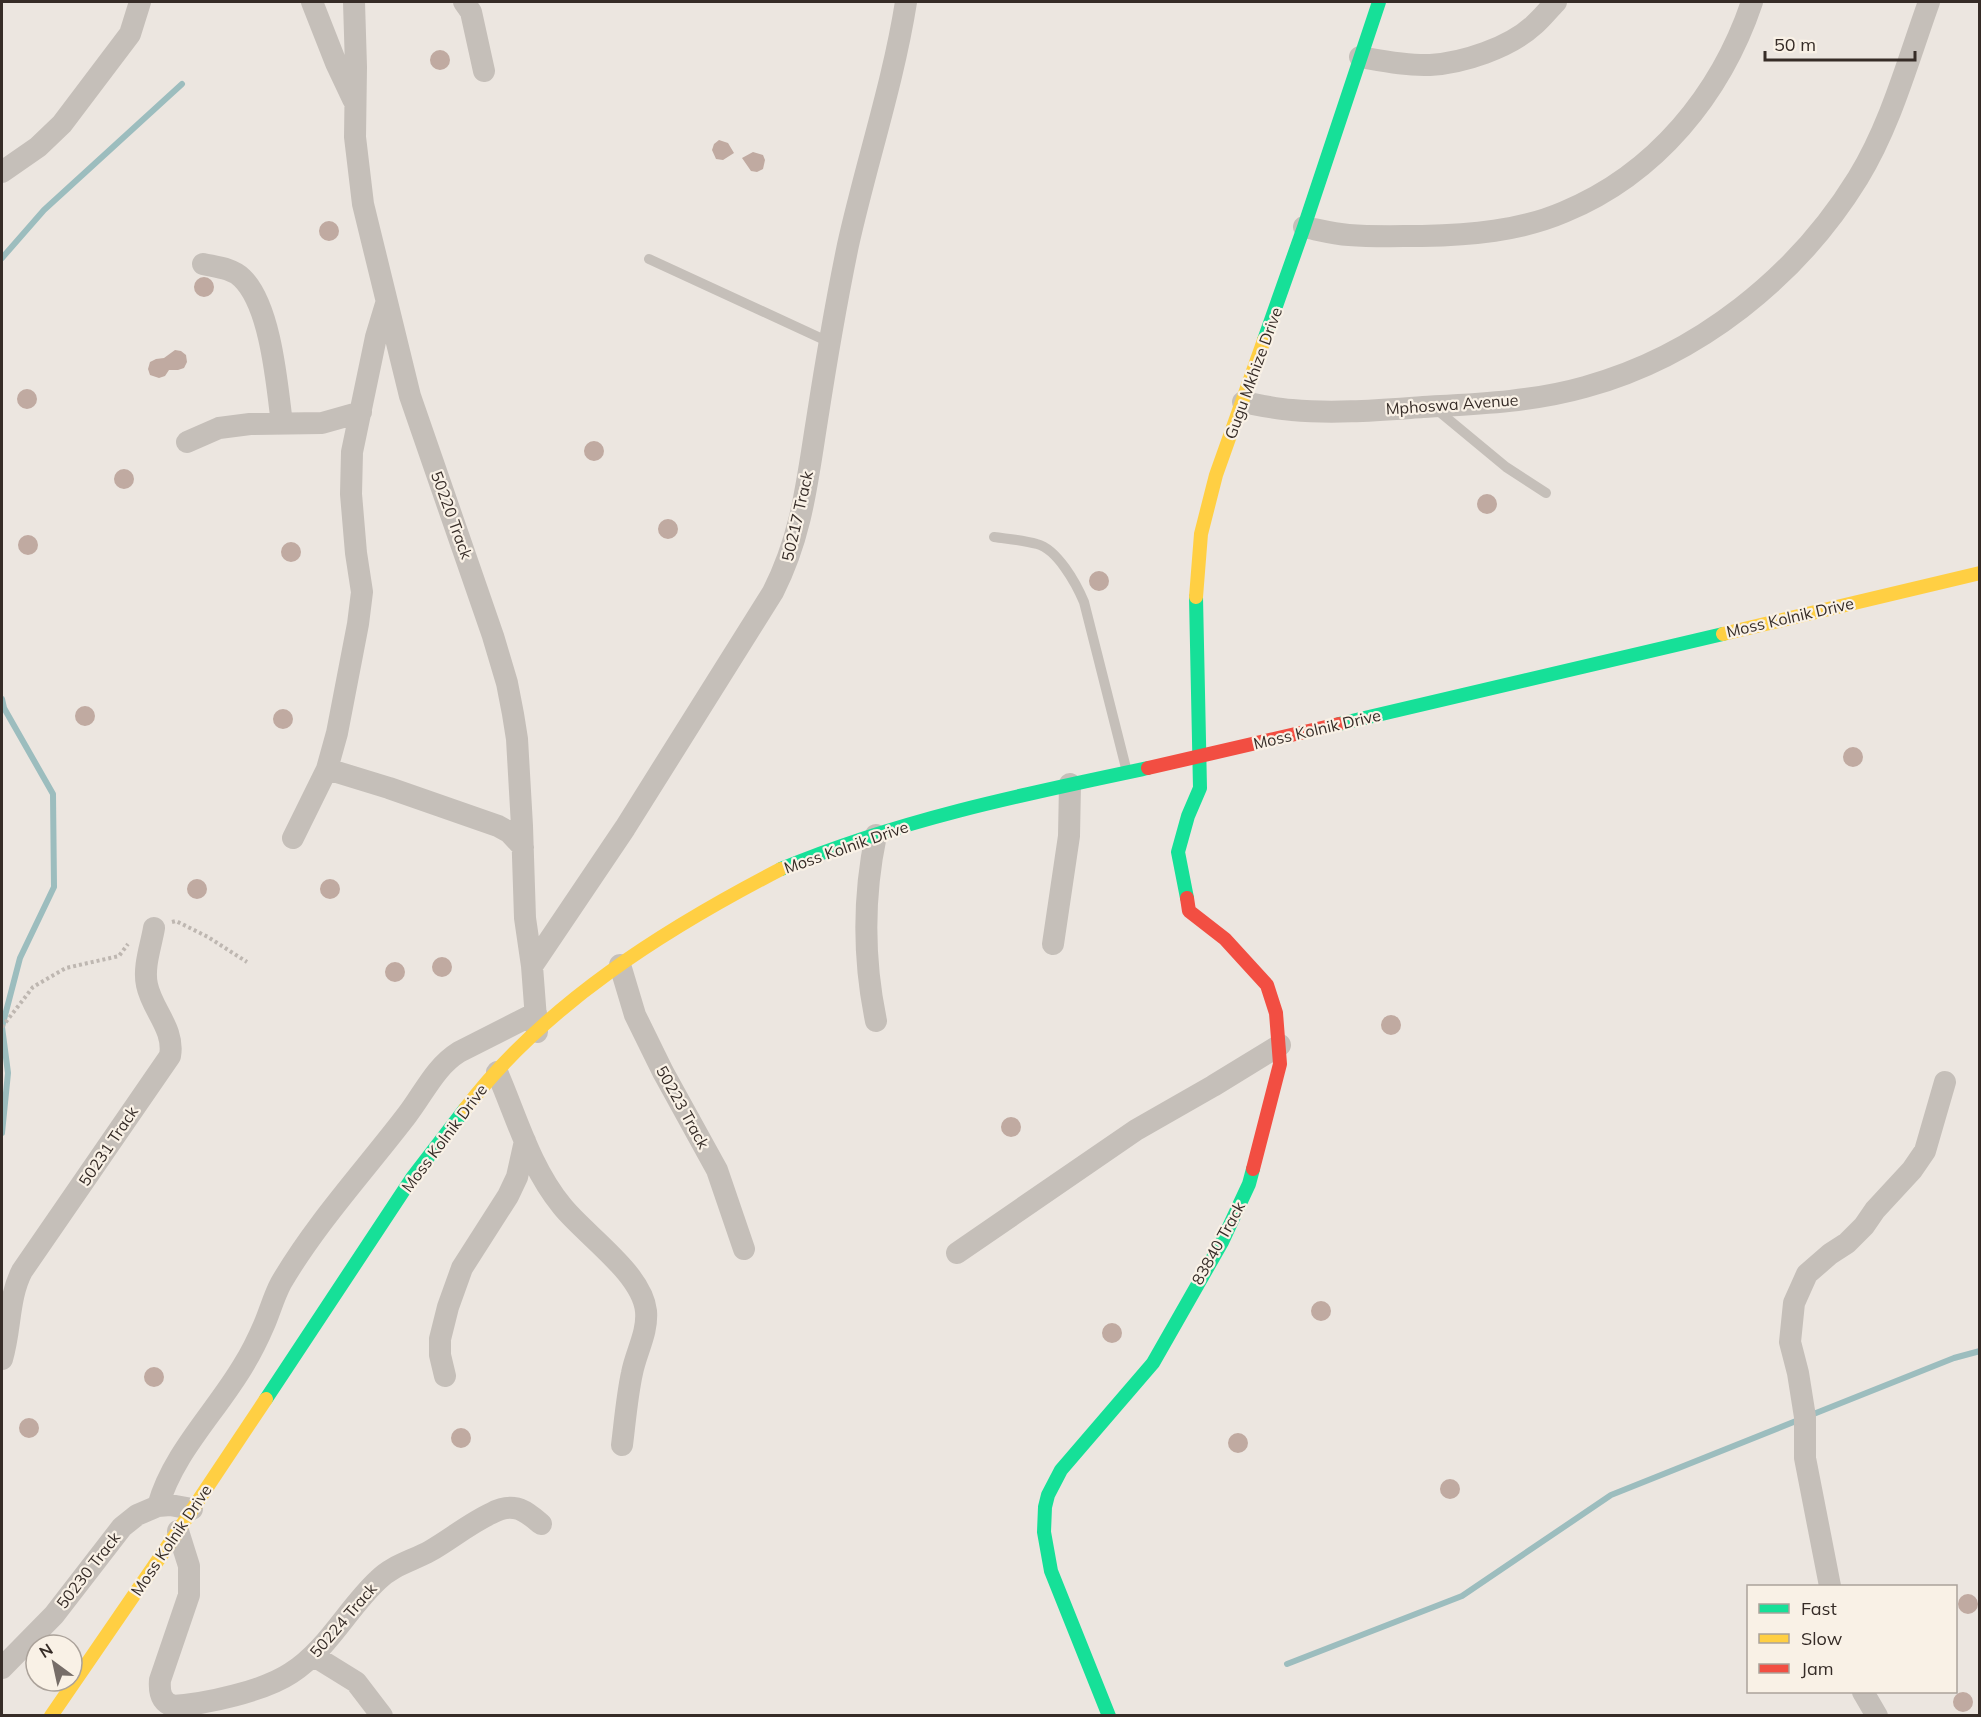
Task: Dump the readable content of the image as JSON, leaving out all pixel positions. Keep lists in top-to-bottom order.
{
  "streets": {
    "main road": ["Gugu Mkhize Drive", "Moss Kolnik Drive", "83840 Track"],
    "street": [
      "Mphoswa Avenue",
      "50220 Track",
      "50217 Track",
      "50223 Track",
      "50231 Track",
      "50230 Track",
      "50224 Track"
    ]
  },
  "crossings": [
    ["Gugu Mkhize Drive", "Mphoswa Avenue"],
    ["Gugu Mkhize Drive", "Moss Kolnik Drive"],
    ["Gugu Mkhize Drive", "83840 Track"],
    ["50220 Track", "50217 Track"],
    ["50220 Track", "Moss Kolnik Drive"],
    ["Moss Kolnik Drive", "50223 Track"],
    ["Moss Kolnik Drive", "83840 Track"],
    ["Moss Kolnik Drive", "50224 Track"]
  ],
  "legend": ["Fast", "Slow", "Jam"],
  "scale_bar": "50 m",
  "north": "top left"
}
